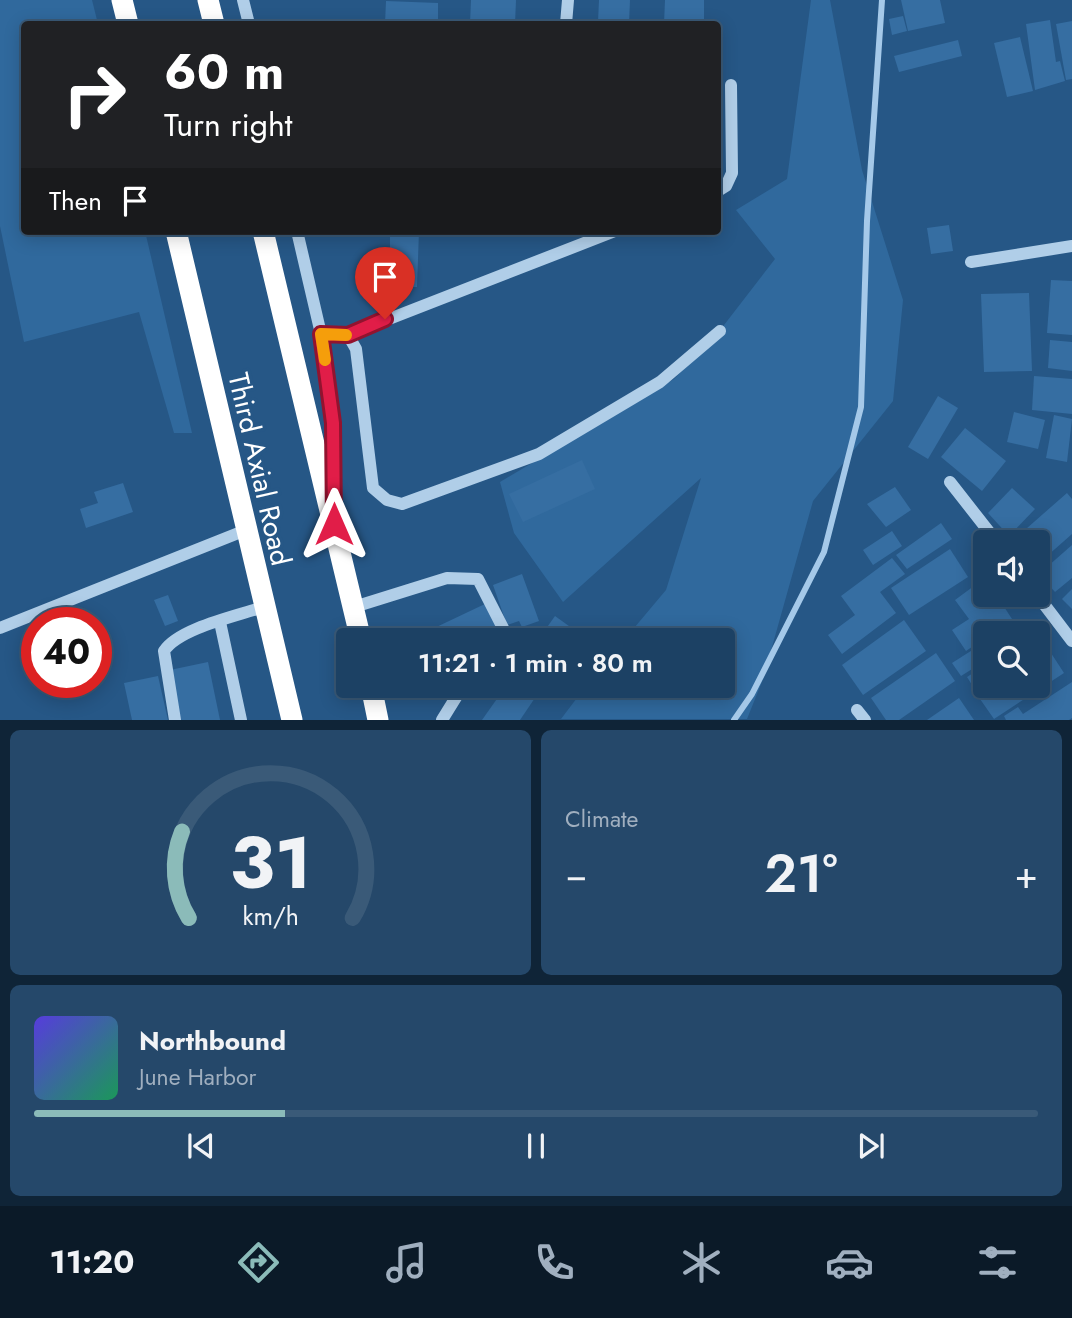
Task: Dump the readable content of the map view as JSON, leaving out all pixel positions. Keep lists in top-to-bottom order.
{
  "streets": {
    "highway": ["Third Axial Road"]
  },
  "page": {
    "turn": ["60 m", "Turn right"],
    "then": "Then",
    "limit": "40",
    "trip": "11:21 · 1 min · 80 m",
    "tile": "Climate",
    "heat": ["−", "21°", "+"],
    "song": ["Northbound", "June Harbor"],
    "tabs": "11:20",
    "gauge": ["31", "km/h"]
  }
}
